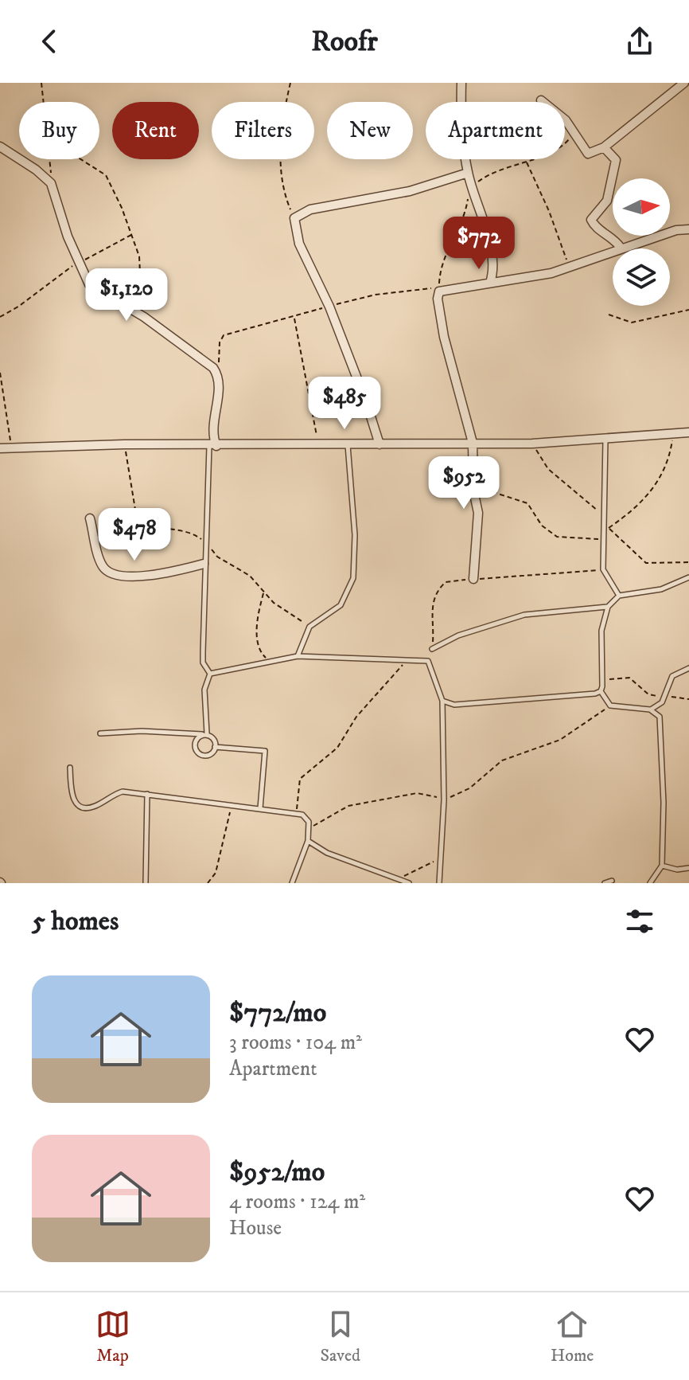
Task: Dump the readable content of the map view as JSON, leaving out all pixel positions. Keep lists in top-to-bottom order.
{
  "north": "right",
  "page": {
    "header": "Roofr",
    "chip": [
      "Buy",
      "Rent",
      "Filters",
      "New",
      "Apartment"
    ],
    "price": [
      "$772",
      "$1,120",
      "$485",
      "$952",
      "$478"
    ],
    "heading": "5 homes",
    "list": [
      {
        "name": "$772/mo",
        "note": "3 rooms · 104 m² · Apartment"
      },
      {
        "name": "$952/mo",
        "note": "4 rooms · 124 m² · House"
      }
    ],
    "tabs": ["Map", "Saved", "Home"]
  }
}
